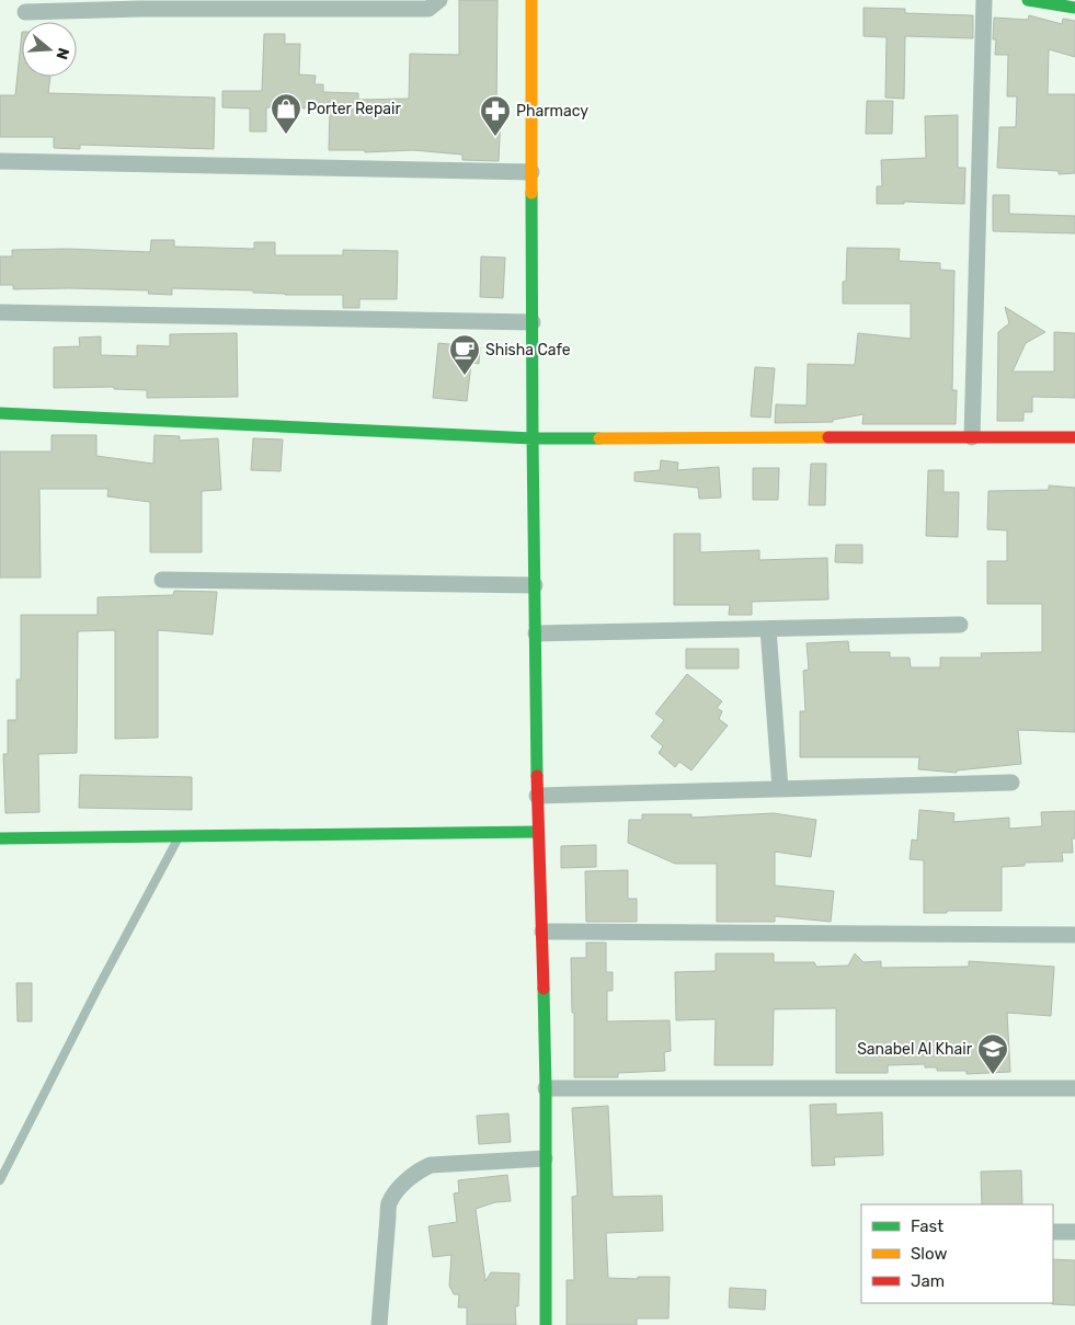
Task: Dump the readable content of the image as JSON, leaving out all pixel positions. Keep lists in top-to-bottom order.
{
  "places": {
    "shop": ["Porter Repair"],
    "pharmacy": ["Pharmacy"],
    "cafe": ["Shisha Cafe"],
    "school or university": ["Sanabel Al Khair"]
  },
  "legend": ["Fast", "Slow", "Jam"],
  "north": "right"
}
